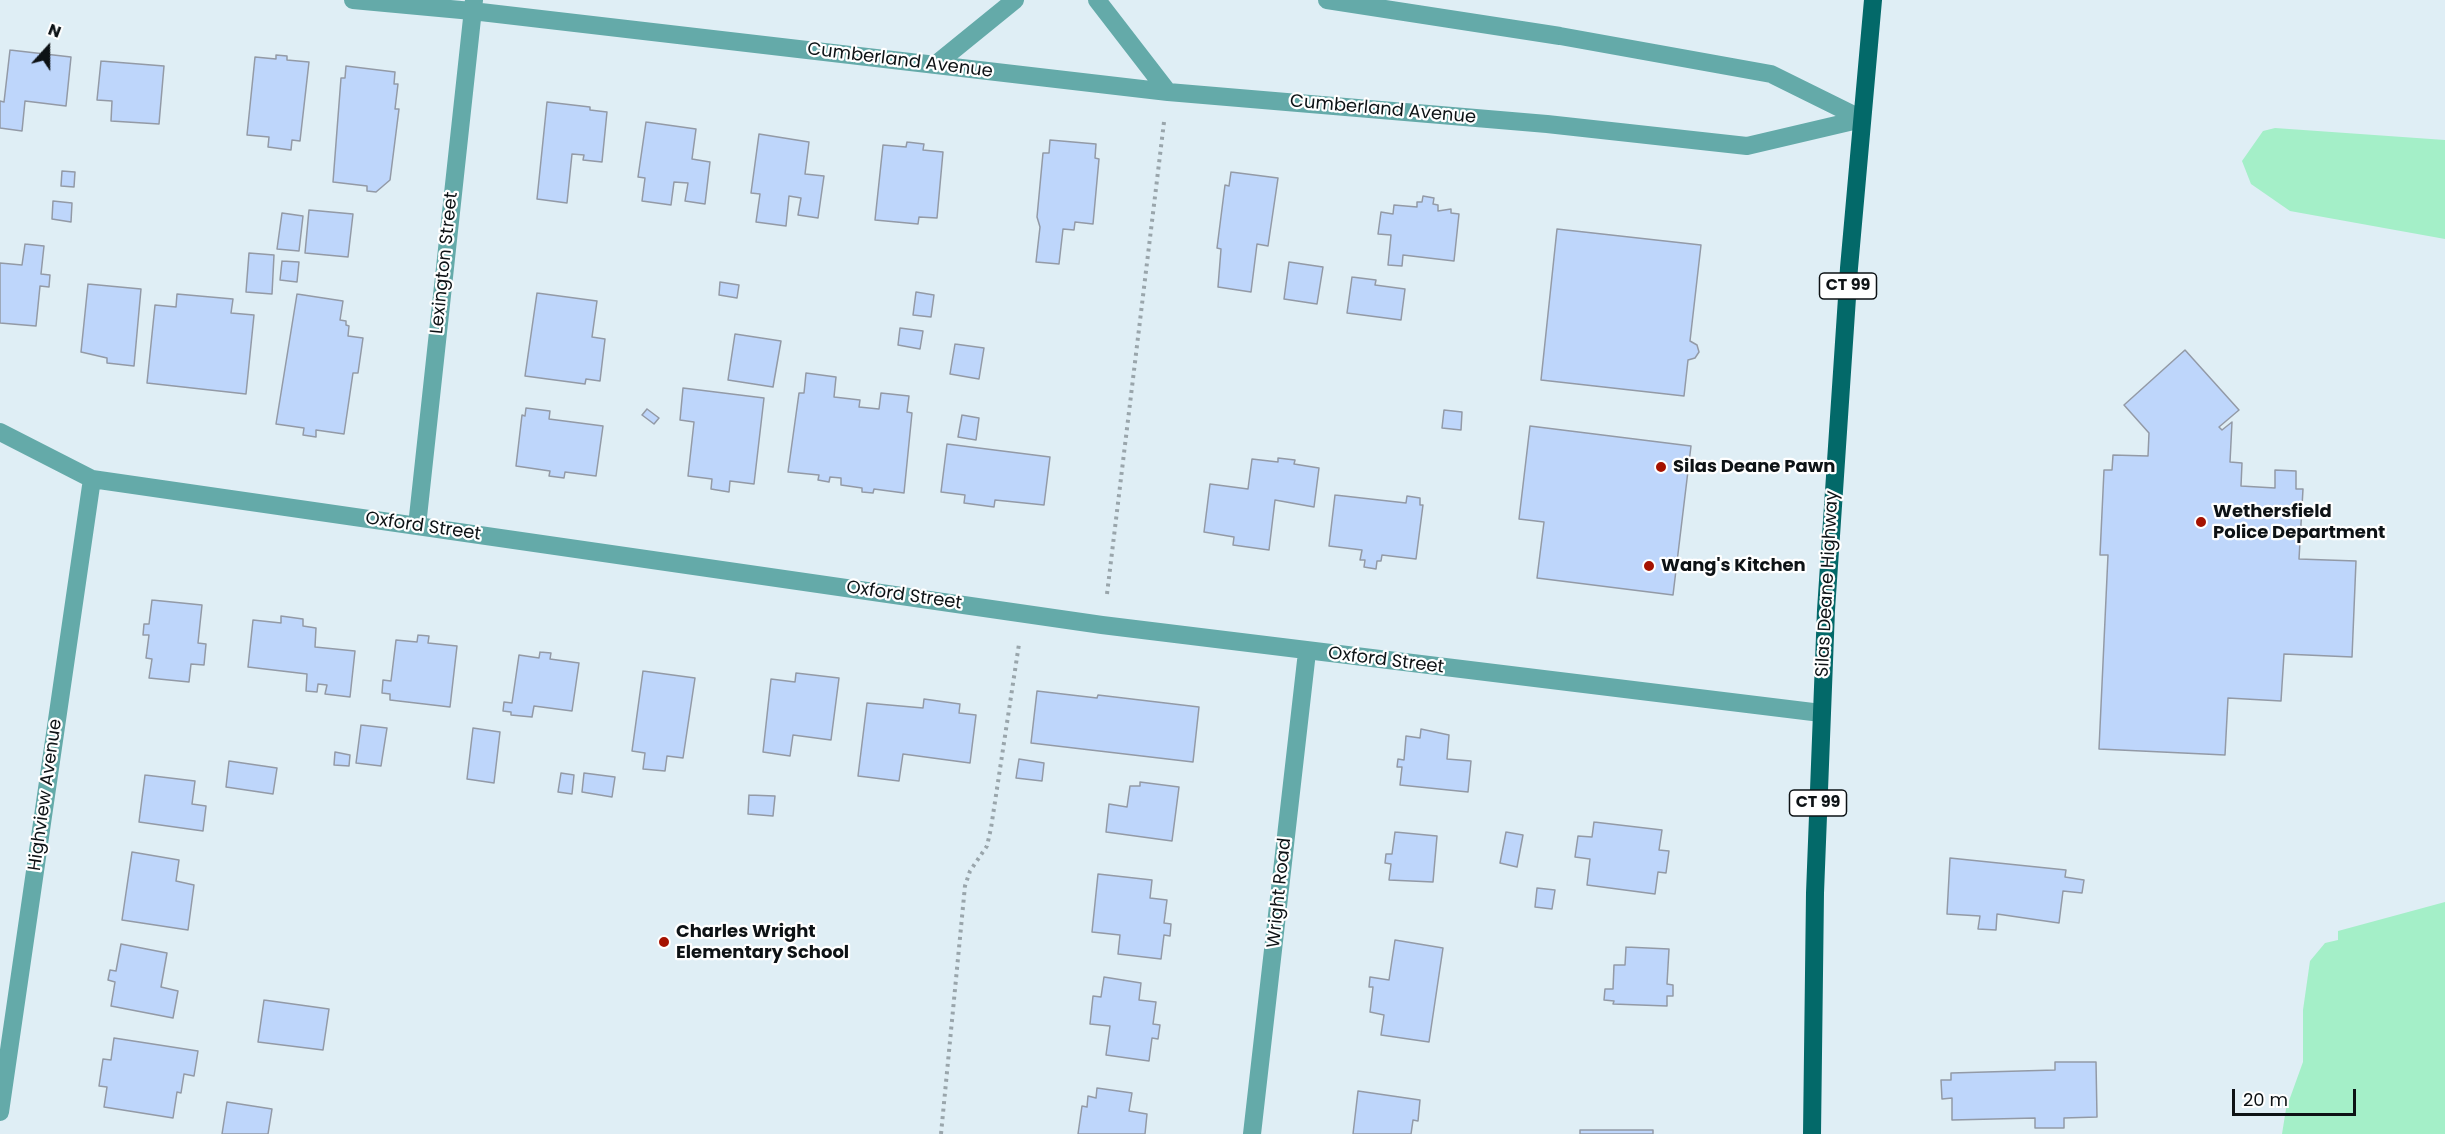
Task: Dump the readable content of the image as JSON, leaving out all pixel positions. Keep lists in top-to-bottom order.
{
  "streets": {
    "main road": ["CT 99", "Silas Deane Highway"],
    "street": [
      "Cumberland Avenue",
      "Lexington Street",
      "Oxford Street",
      "Highview Avenue",
      "Wright Road"
    ]
  },
  "crossings": [
    ["Cumberland Avenue", "Lexington Street"],
    ["Cumberland Avenue", "Silas Deane Highway"],
    ["Lexington Street", "Oxford Street"],
    ["Oxford Street", "Silas Deane Highway"],
    ["Oxford Street", "Highview Avenue"],
    ["Oxford Street", "Wright Road"]
  ],
  "places": [
    "Silas Deane Pawn",
    "Wethersfield Police Department",
    "Wang's Kitchen",
    "Charles Wright Elementary School"
  ],
  "scale_bar": "20 m",
  "north": "top"
}
